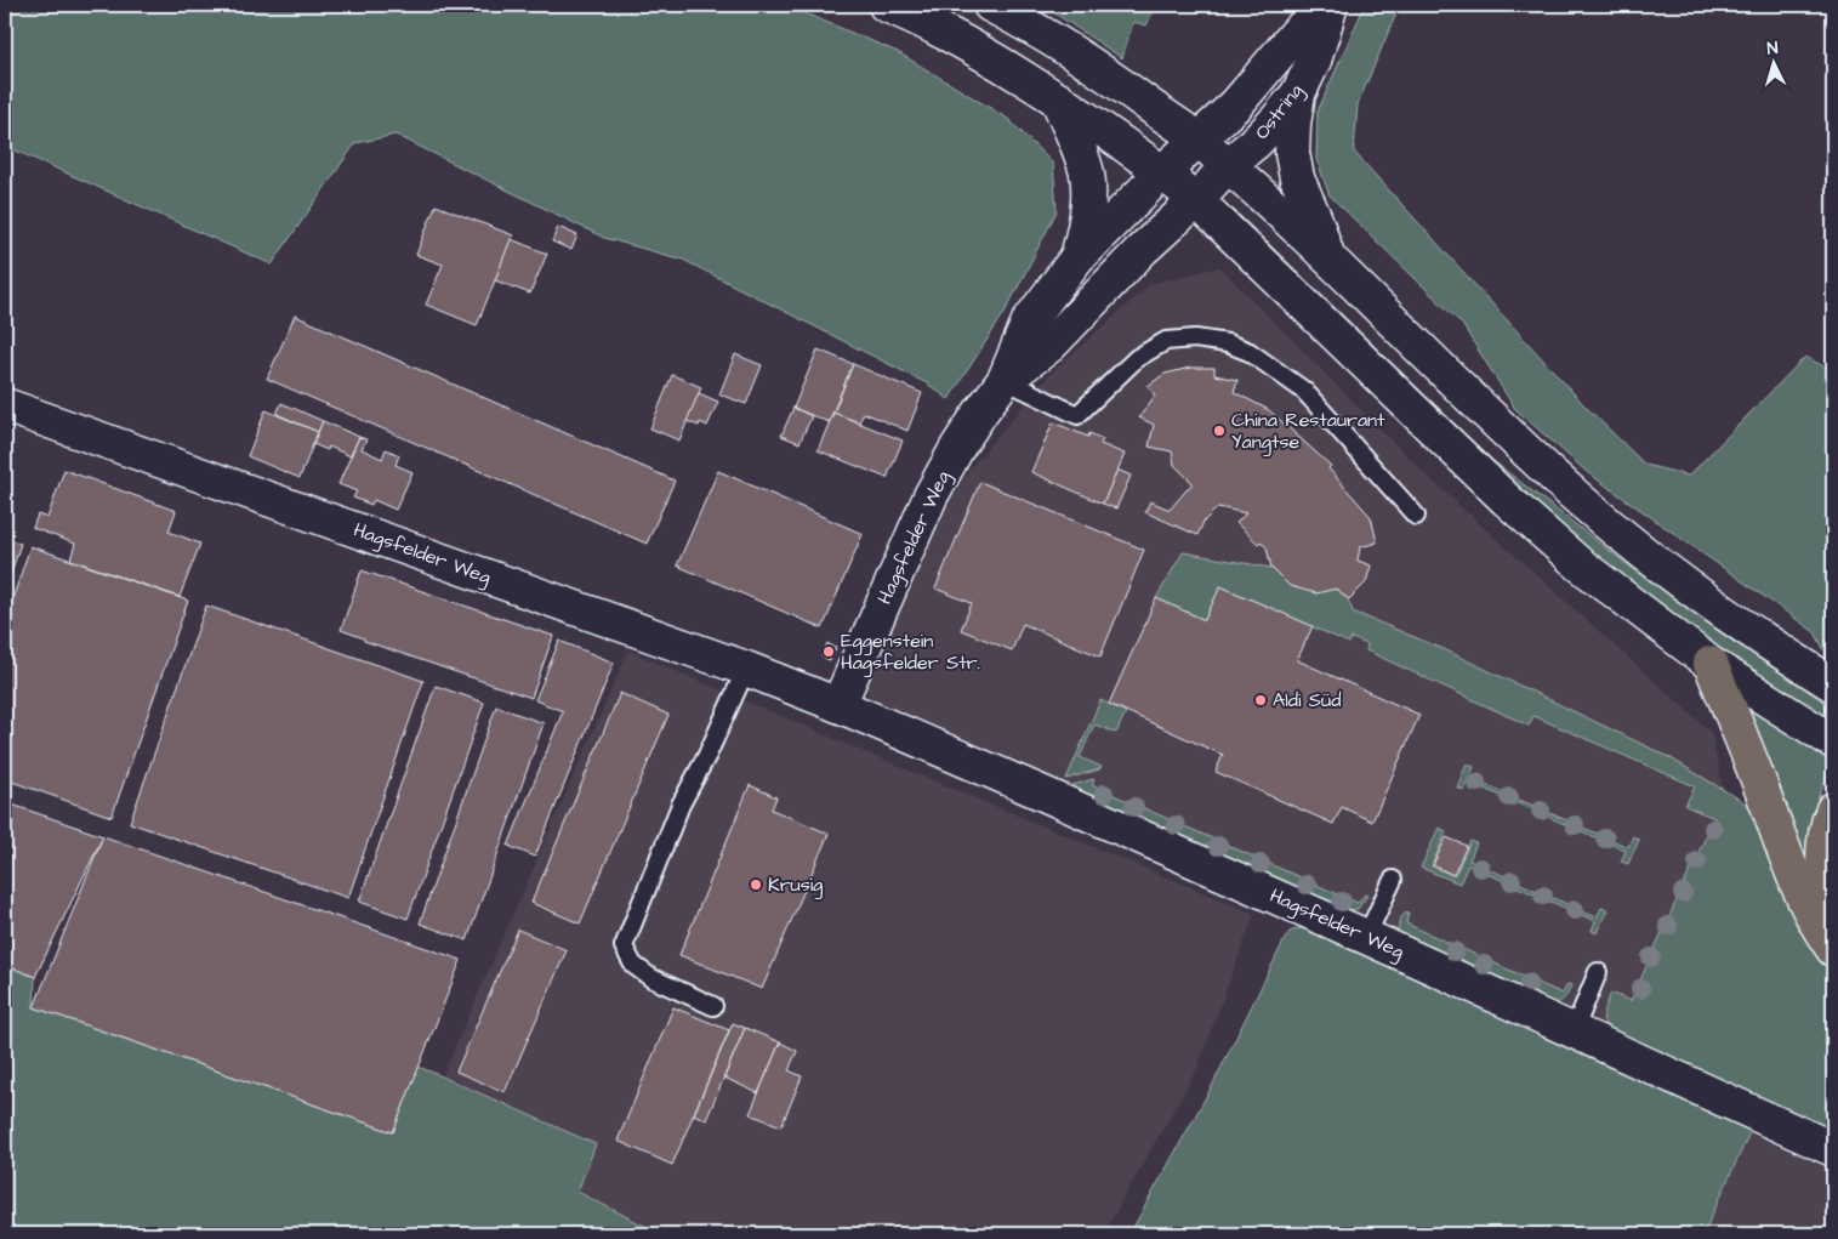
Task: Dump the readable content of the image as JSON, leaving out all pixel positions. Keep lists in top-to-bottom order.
{
  "streets": {
    "street": ["Ostring", "Hagsfelder Weg"]
  },
  "crossings": [
    ["Ostring", "Hagsfelder Weg"]
  ],
  "places": [
    "China Restaurant Yangtse",
    "Eggenstein Hagsfelder Str.",
    "Aldi Süd",
    "Krusig"
  ],
  "north": "top"
}
